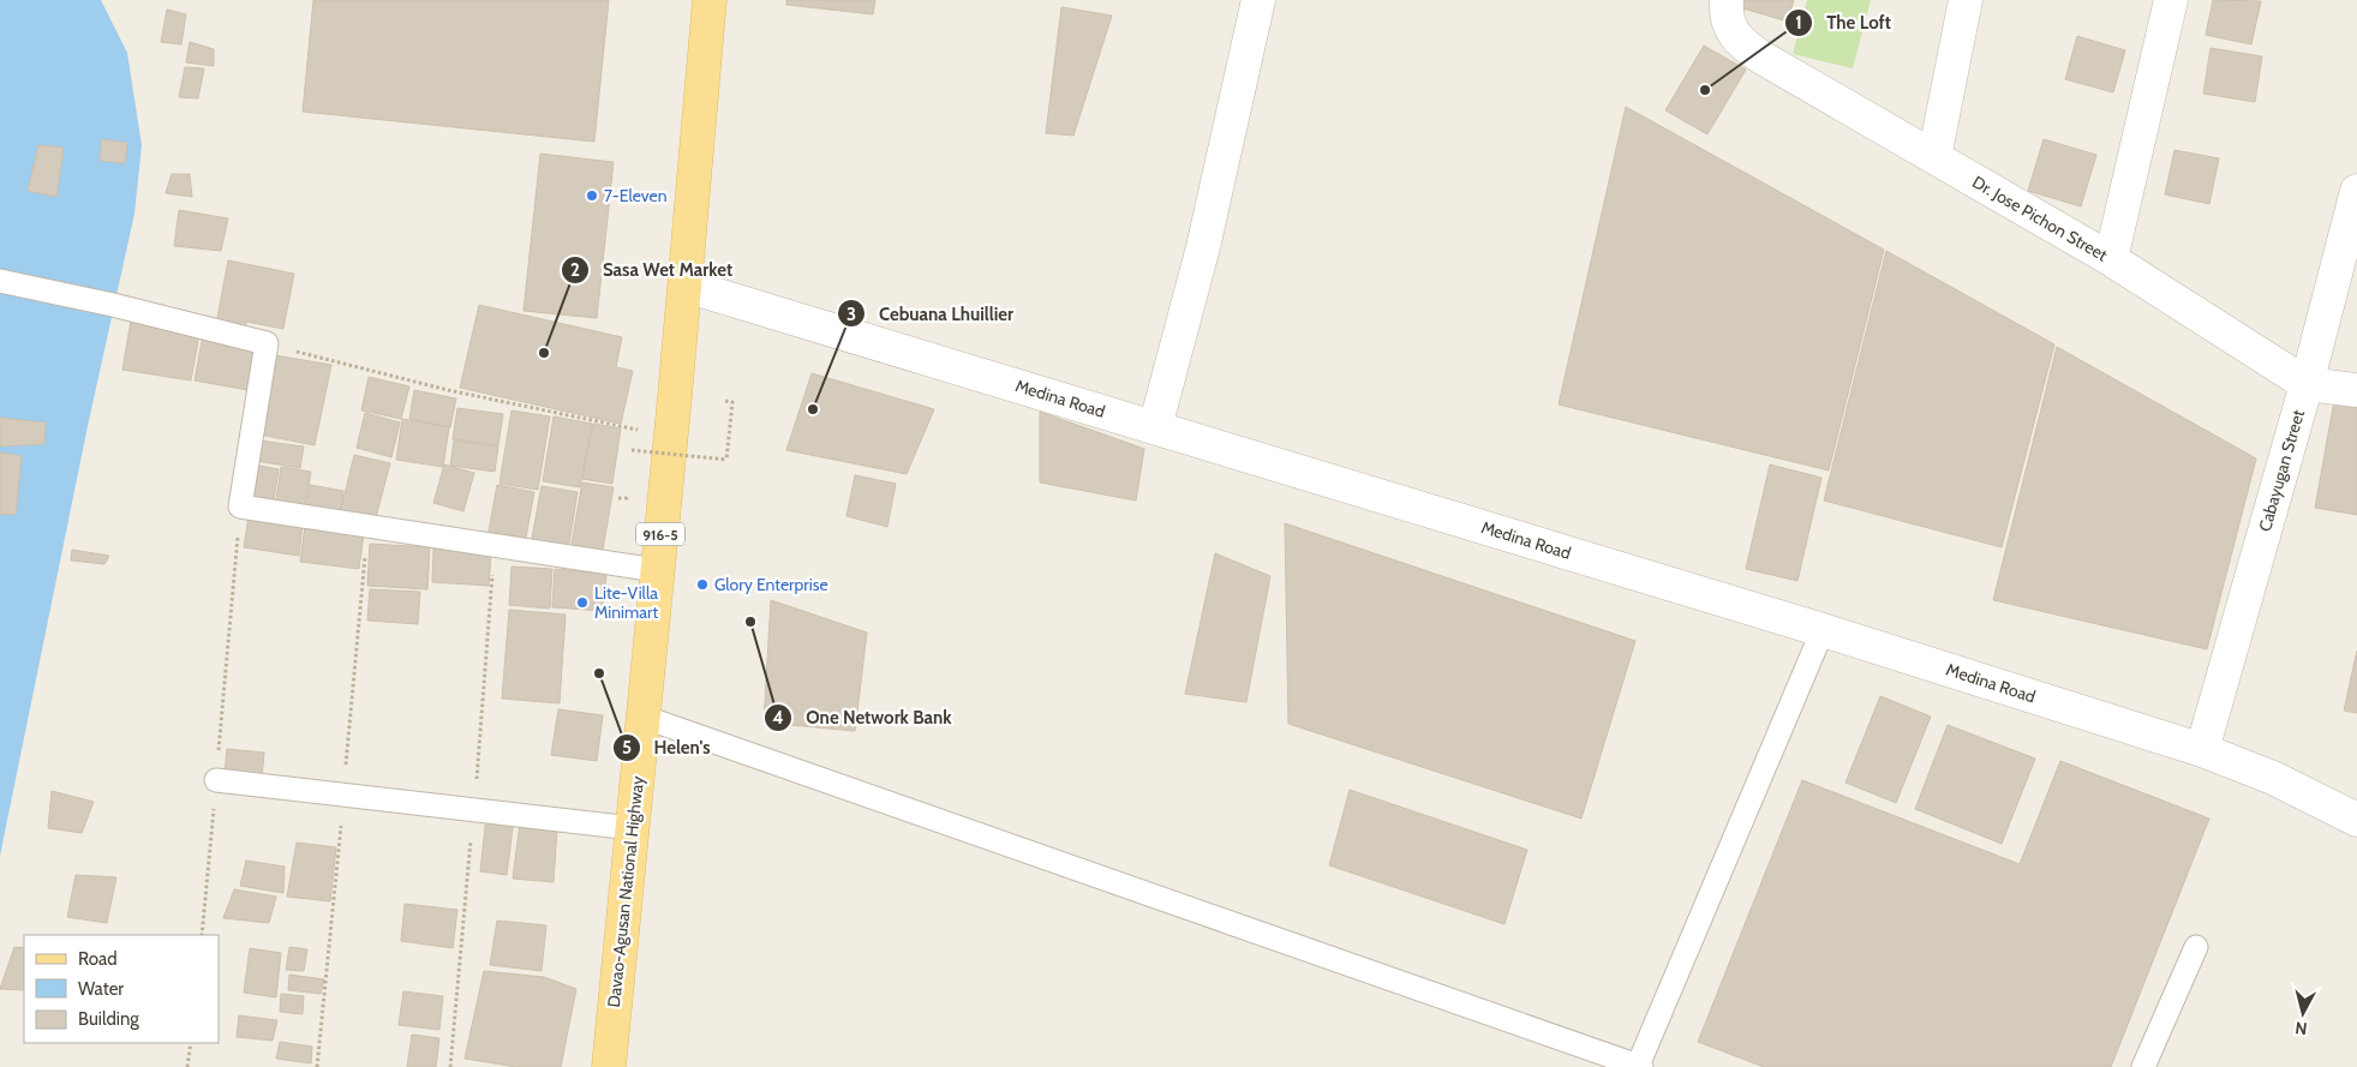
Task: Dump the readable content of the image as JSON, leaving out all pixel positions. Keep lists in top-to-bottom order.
{
  "streets": {
    "main road": ["916-5", "Davao-Agusan National Highway"],
    "street": ["Dr. Jose Pichon Street", "Medina Road", "Cabayugan Street"]
  },
  "crossings": [
    ["Dr. Jose Pichon Street", "Cabayugan Street"],
    ["Medina Road", "Cabayugan Street"],
    ["Medina Road", "Davao-Agusan National Highway"]
  ],
  "places": [
    "The Loft",
    "7-Eleven",
    "Sasa Wet Market",
    "Cebuana Lhuillier",
    "Glory Enterprise",
    "Lite-Villa Minimart",
    "One Network Bank",
    "Helen's"
  ],
  "legend": ["Road", "Water", "Building"],
  "north": "bottom"
}
